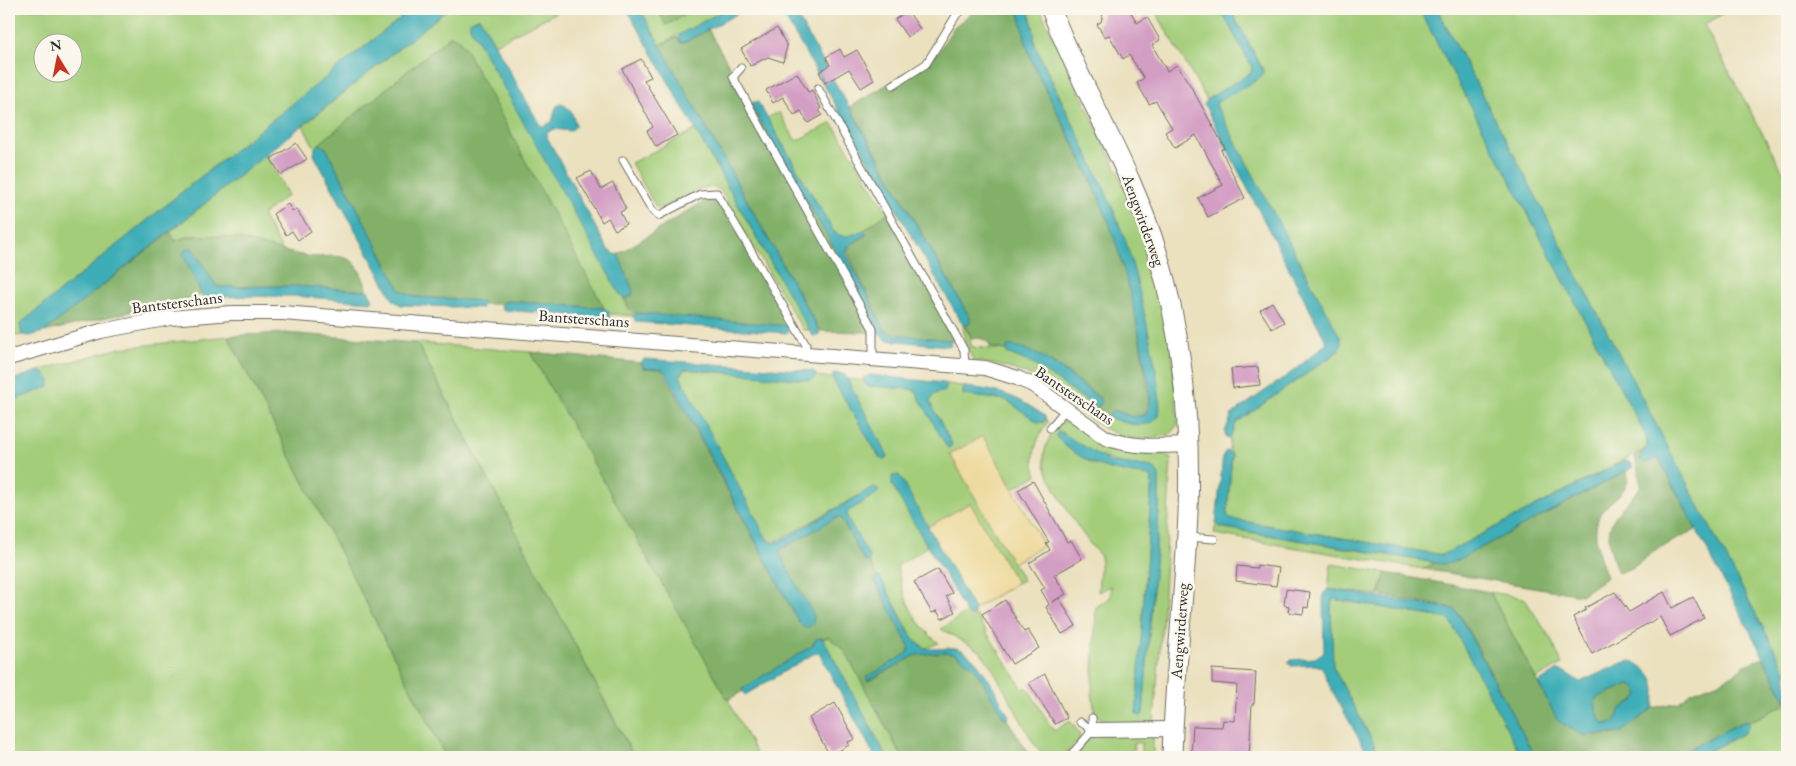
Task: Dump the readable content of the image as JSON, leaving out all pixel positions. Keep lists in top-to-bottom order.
{
  "streets": {
    "street": ["Aengwirderweg", "Bantsterschans"]
  },
  "crossings": [
    ["Aengwirderweg", "Bantsterschans"]
  ],
  "north": "top"
}
